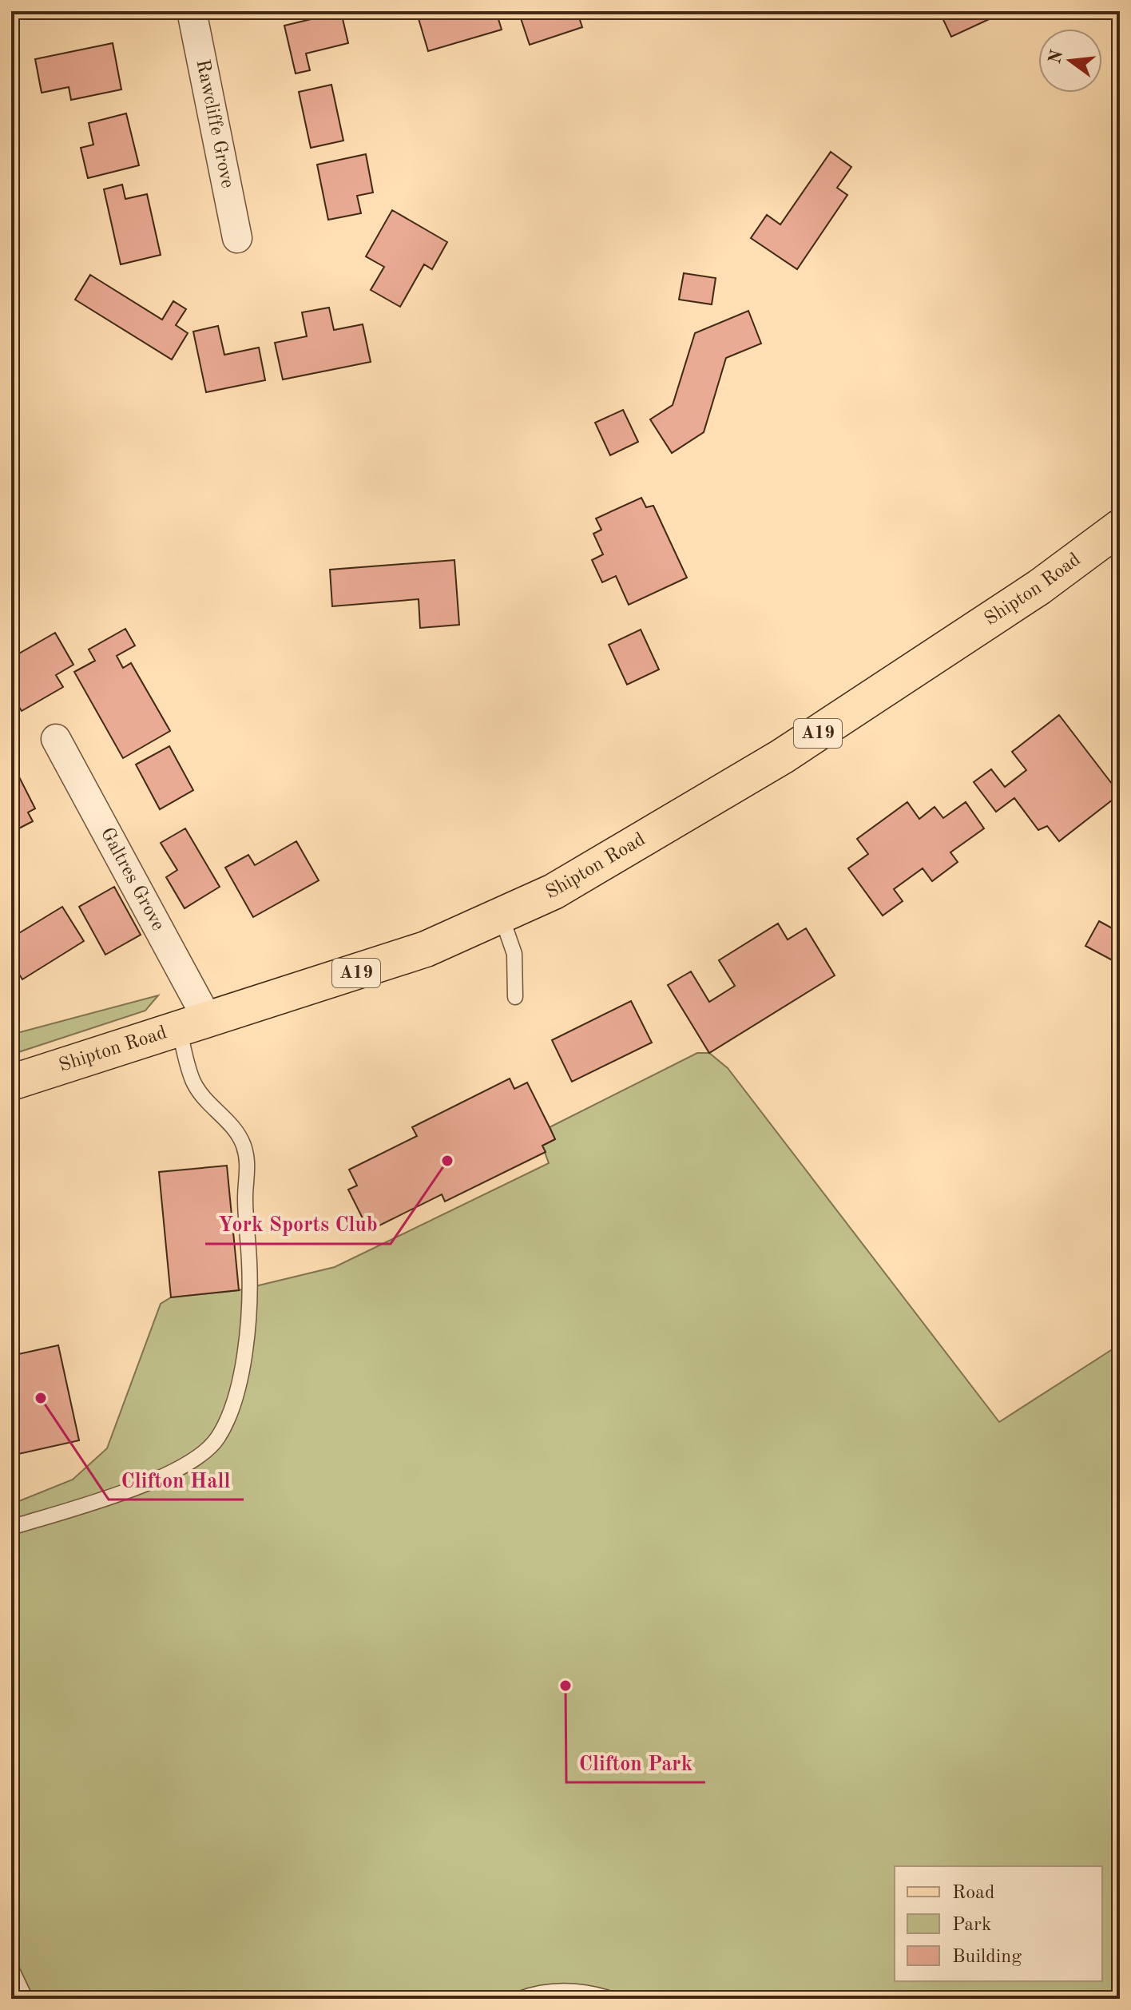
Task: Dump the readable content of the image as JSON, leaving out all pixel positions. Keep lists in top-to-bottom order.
{
  "streets": {
    "main road": ["Shipton Road", "A19"],
    "street": ["Rawcliffe Grove", "Galtres Grove"]
  },
  "crossings": [
    ["Shipton Road", "Galtres Grove"]
  ],
  "places": ["York Sports Club", "Clifton Hall", "Clifton Park"],
  "legend": ["Road", "Park", "Building"],
  "north": "left"
}
